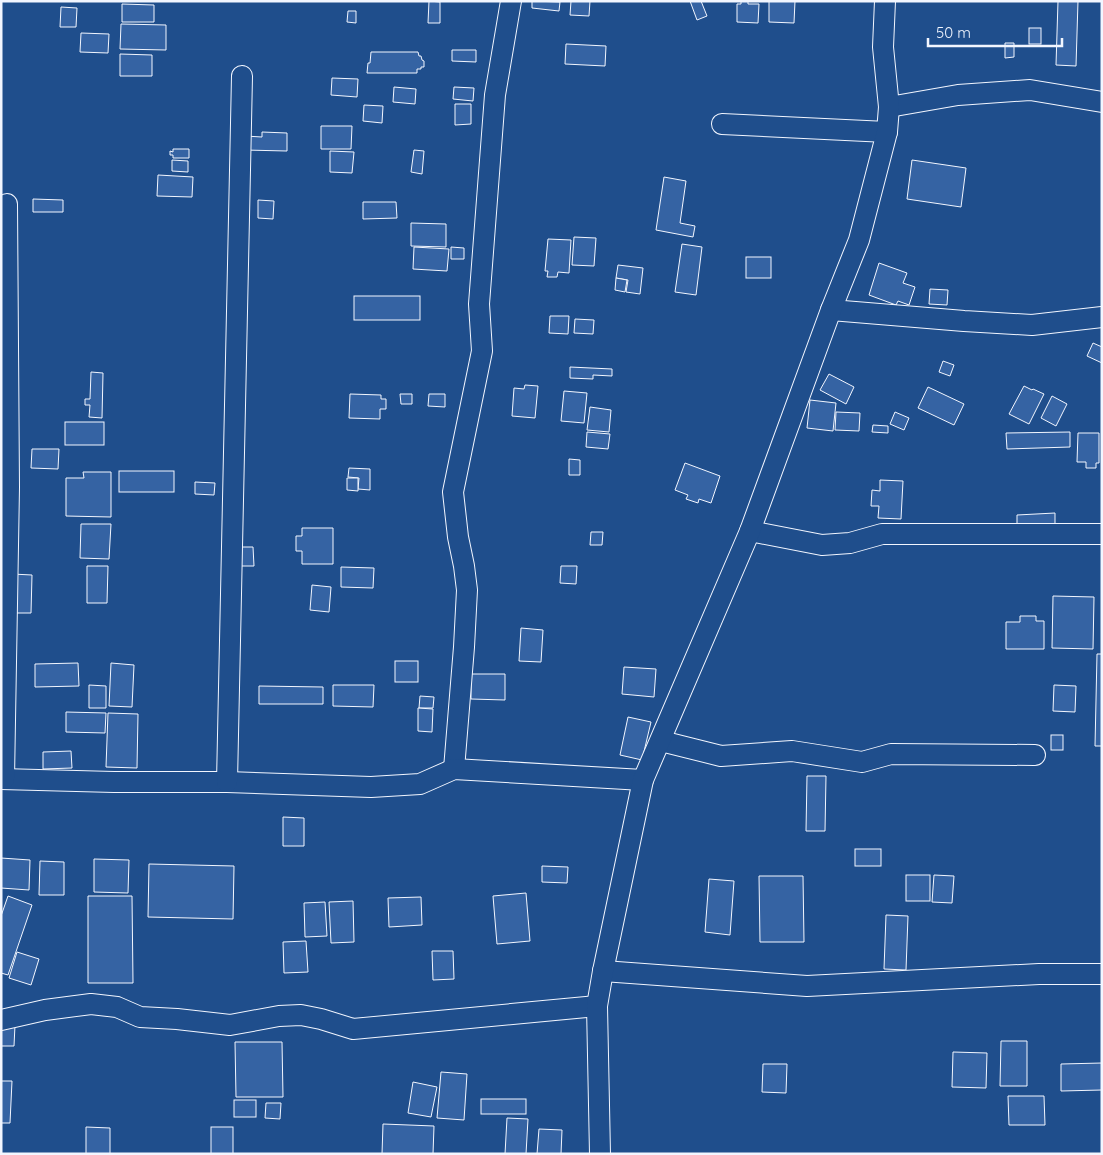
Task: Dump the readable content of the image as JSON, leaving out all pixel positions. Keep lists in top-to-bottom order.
{
  "scale_bar": "50 m"
}
